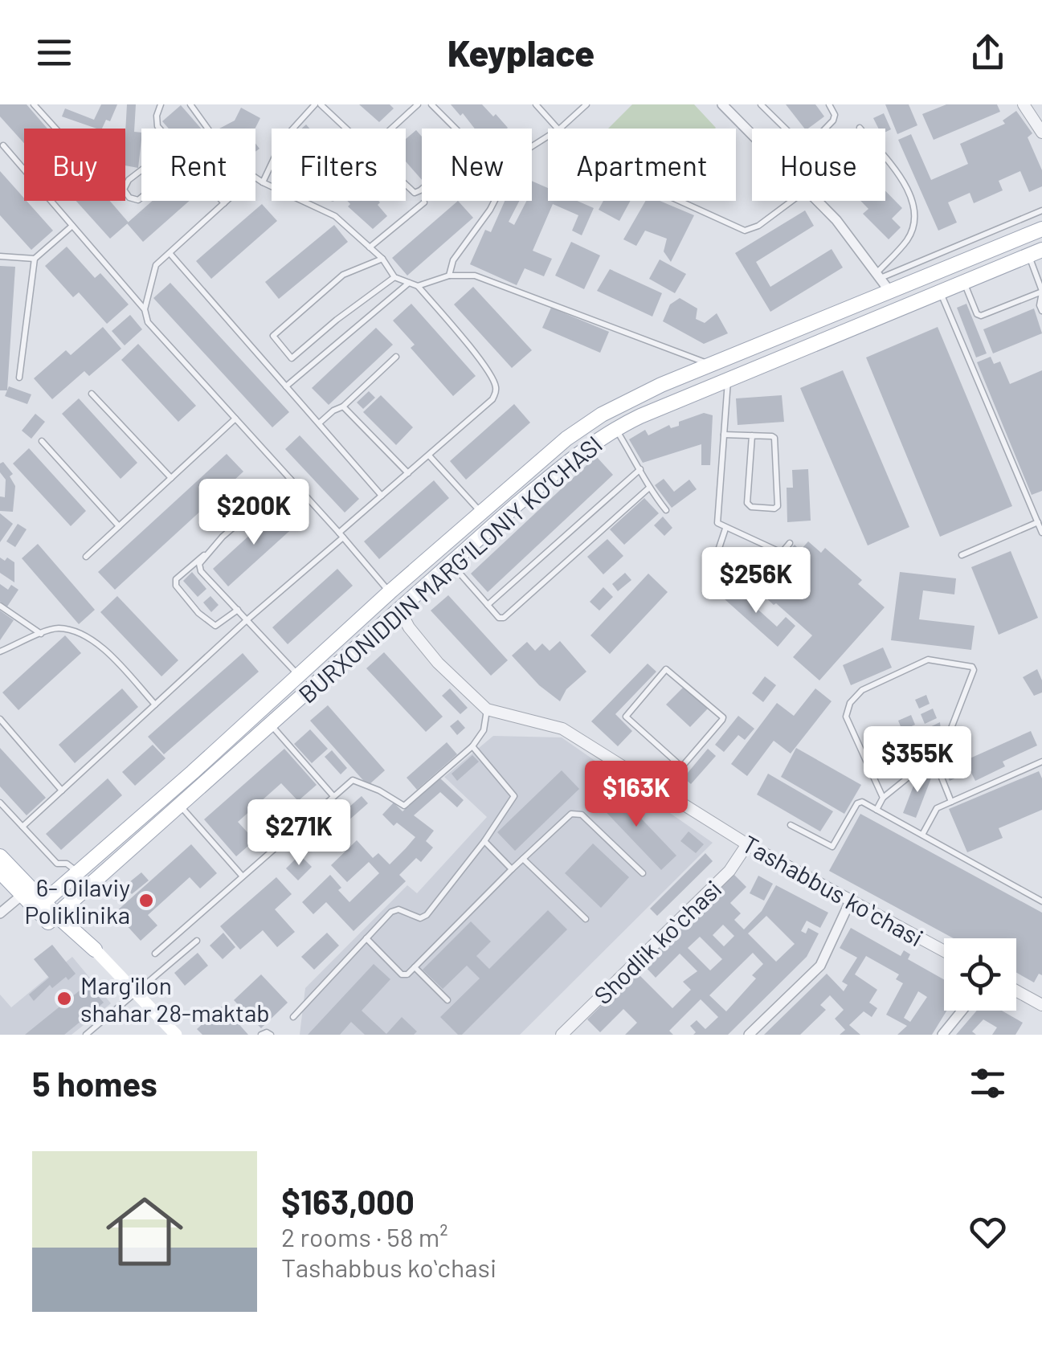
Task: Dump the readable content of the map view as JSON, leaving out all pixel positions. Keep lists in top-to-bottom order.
{
  "streets": {
    "main road": ["BURXONIDDIN MARG’ILONIY KO’CHASI"],
    "street": ["Tashabbus koʻchasi", "Shodlik koʻchasi"]
  },
  "crossings": [
    ["BURXONIDDIN MARG’ILONIY KO’CHASI", "Tashabbus koʻchasi"],
    ["Tashabbus koʻchasi", "Shodlik koʻchasi"]
  ],
  "places": ["6- Oilaviy Poliklinika", "Marg'ilon shahar 28-maktab"],
  "page": {
    "header": "Keyplace",
    "chip": [
      "Buy",
      "Rent",
      "Filters",
      "New",
      "Apartment",
      "House"
    ],
    "price": [
      "$200K",
      "$256K",
      "$355K",
      "$163K",
      "$271K"
    ],
    "heading": "5 homes",
    "list": [
      {
        "name": "$163,000",
        "note": "2 rooms · 58 m² · Tashabbus koʻchasi"
      }
    ]
  }
}
